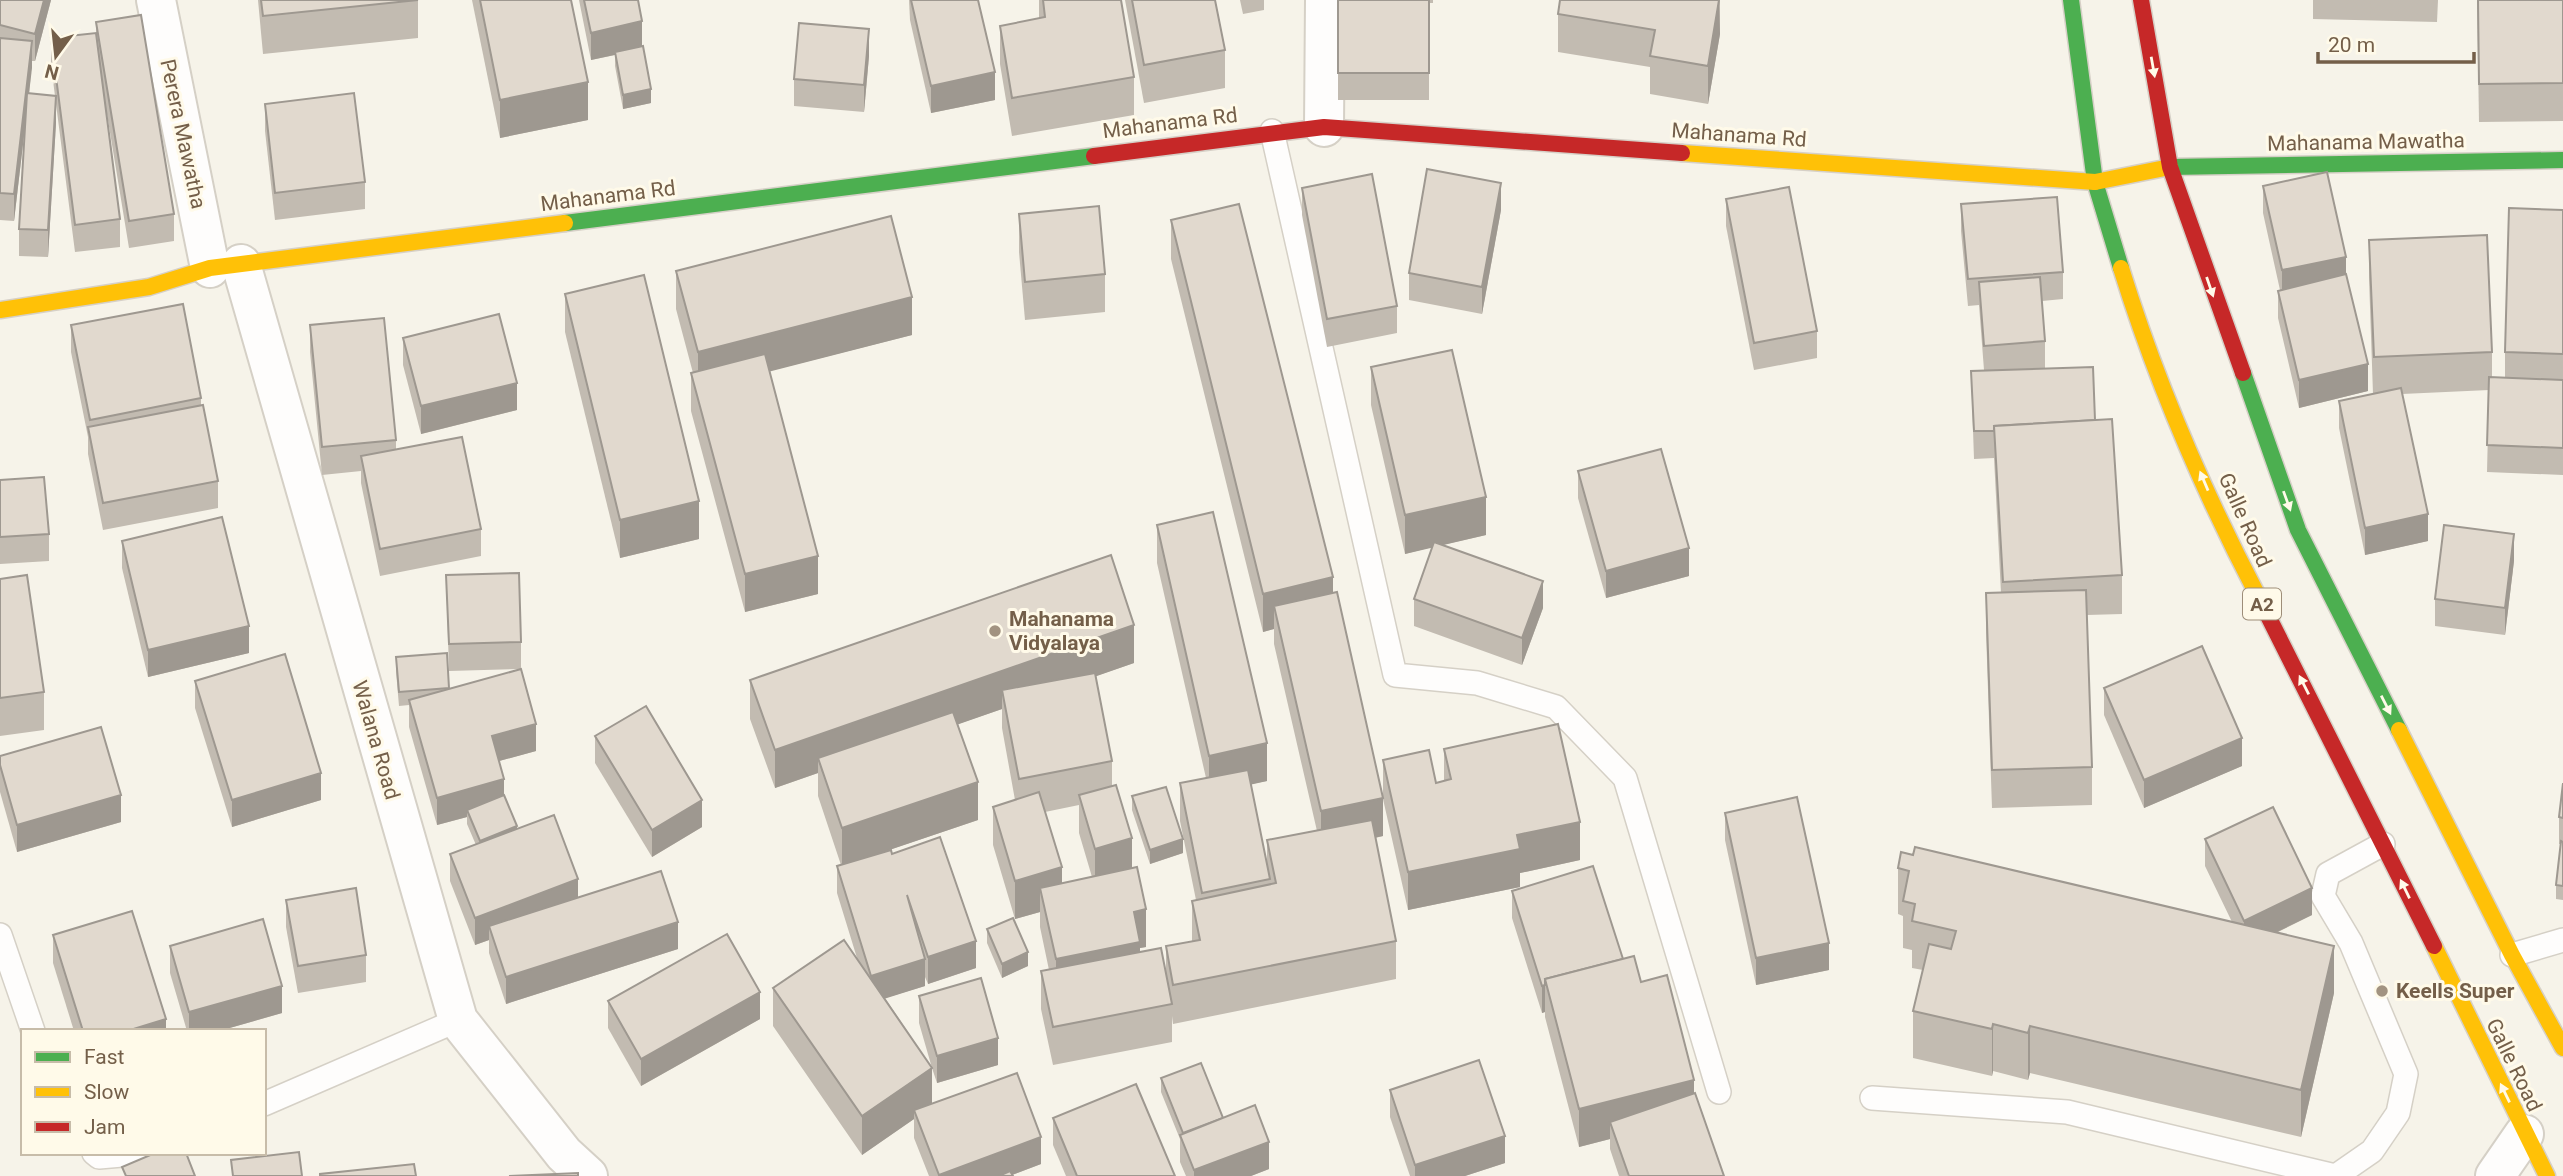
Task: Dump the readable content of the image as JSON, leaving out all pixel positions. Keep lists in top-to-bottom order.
{
  "streets": {
    "main road": [
      "Mahanama Rd",
      "Mahanama Mawatha",
      "Galle Road",
      "A2"
    ],
    "street": ["Perera Mawatha", "Walana Road"]
  },
  "crossings": [
    ["Mahanama Rd", "Perera Mawatha"],
    ["Mahanama Rd", "Mahanama Mawatha"],
    ["Mahanama Rd", "Galle Road"],
    ["Mahanama Rd", "Walana Road"],
    ["Perera Mawatha", "Walana Road"],
    ["Mahanama Mawatha", "Galle Road"]
  ],
  "places": ["Mahanama Vidyalaya", "Keells Super"],
  "legend": ["Fast", "Slow", "Jam"],
  "scale_bar": "20 m",
  "north": "bottom"
}
